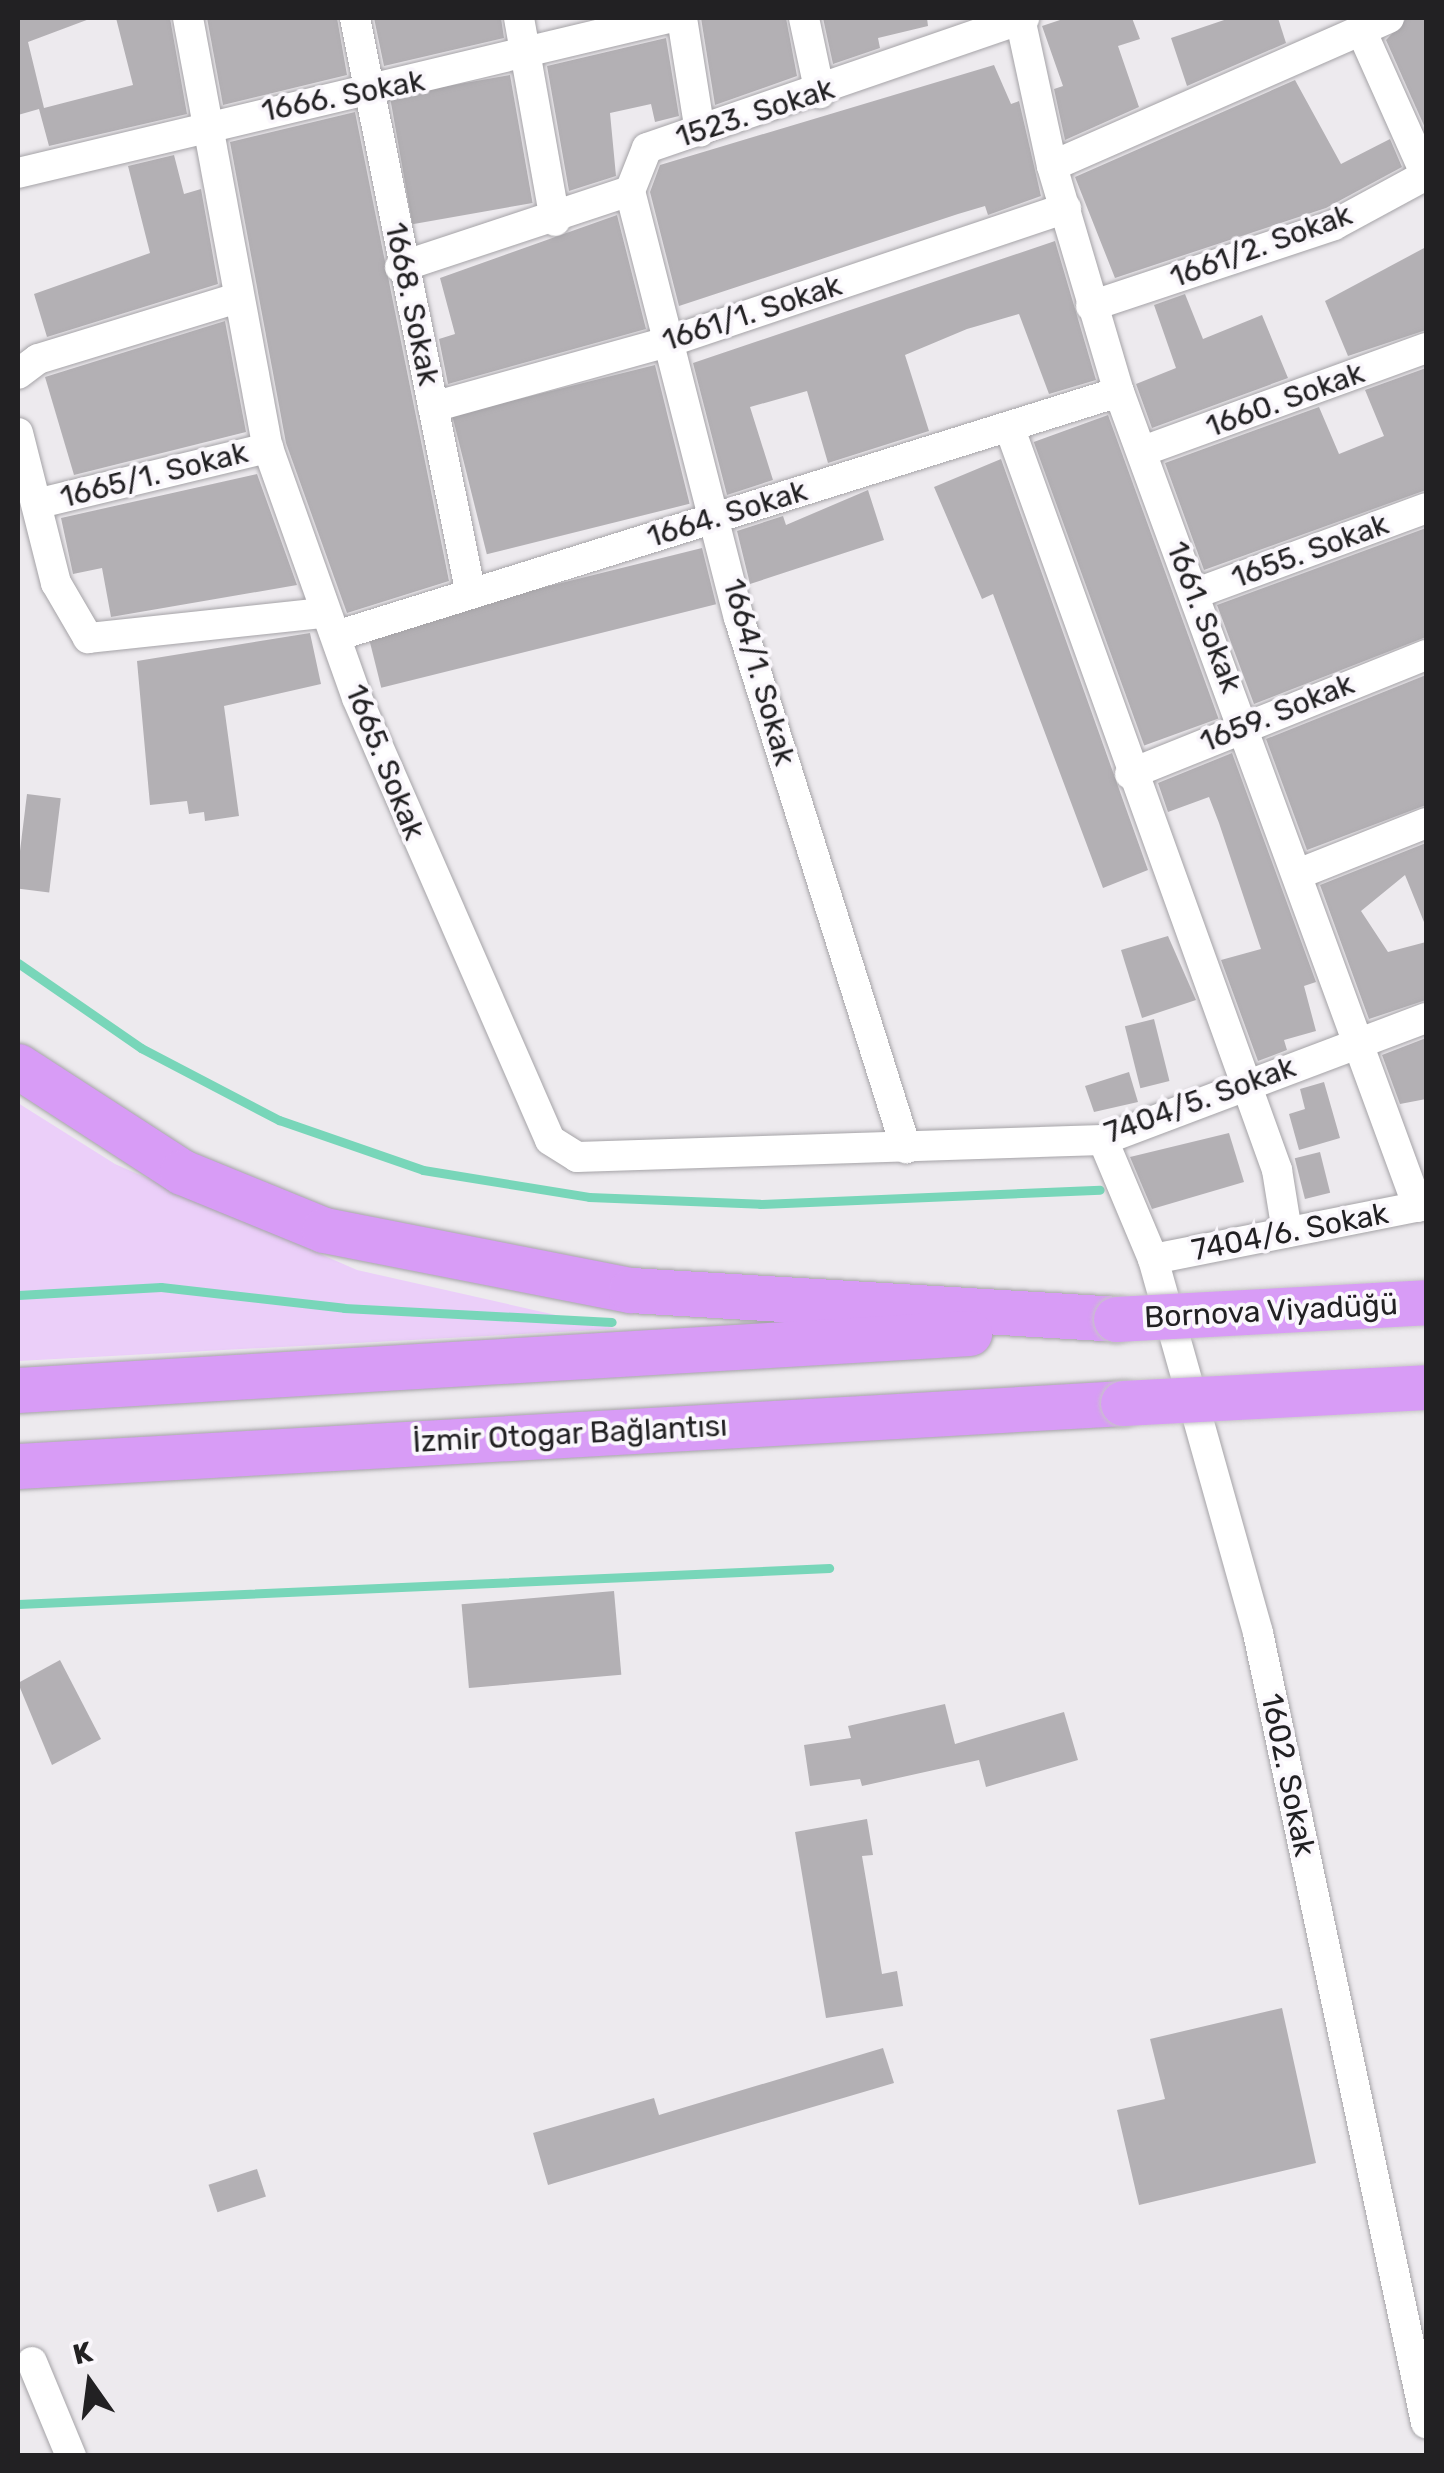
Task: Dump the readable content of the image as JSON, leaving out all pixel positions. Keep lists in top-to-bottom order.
{
  "streets": {
    "highway": ["Bornova Viyadüğü", "İzmir Otogar Bağlantısı"],
    "street": [
      "1666. Sokak",
      "1523. Sokak",
      "1661/2. Sokak",
      "1668. Sokak",
      "1661/1. Sokak",
      "1660. Sokak",
      "1665/1. Sokak",
      "1664. Sokak",
      "1655. Sokak",
      "1661. Sokak",
      "1664/1. Sokak",
      "1659. Sokak",
      "1665. Sokak",
      "7404/5. Sokak",
      "7404/6. Sokak",
      "1602. Sokak"
    ]
  },
  "crossings": [
    ["1666. Sokak", "1668. Sokak"],
    ["1666. Sokak", "1665. Sokak"],
    ["1523. Sokak", "1661. Sokak"],
    ["1523. Sokak", "1664/1. Sokak"],
    ["1661/2. Sokak", "1661. Sokak"],
    ["1668. Sokak", "1661/1. Sokak"],
    ["1668. Sokak", "1664. Sokak"],
    ["1661/1. Sokak", "1661. Sokak"],
    ["1661/1. Sokak", "1664/1. Sokak"],
    ["1660. Sokak", "1661. Sokak"],
    ["1665/1. Sokak", "1664. Sokak"],
    ["1665/1. Sokak", "1665. Sokak"],
    ["1664. Sokak", "1661. Sokak"],
    ["1664. Sokak", "1664/1. Sokak"],
    ["1664. Sokak", "1665. Sokak"],
    ["1655. Sokak", "1661. Sokak"],
    ["1661. Sokak", "1659. Sokak"],
    ["1661. Sokak", "7404/5. Sokak"],
    ["1661. Sokak", "7404/6. Sokak"],
    ["1664/1. Sokak", "1665. Sokak"],
    ["1664/1. Sokak", "7404/5. Sokak"],
    ["1665. Sokak", "7404/5. Sokak"],
    ["7404/5. Sokak", "1602. Sokak"],
    ["7404/6. Sokak", "1602. Sokak"]
  ],
  "north": "top"
}
